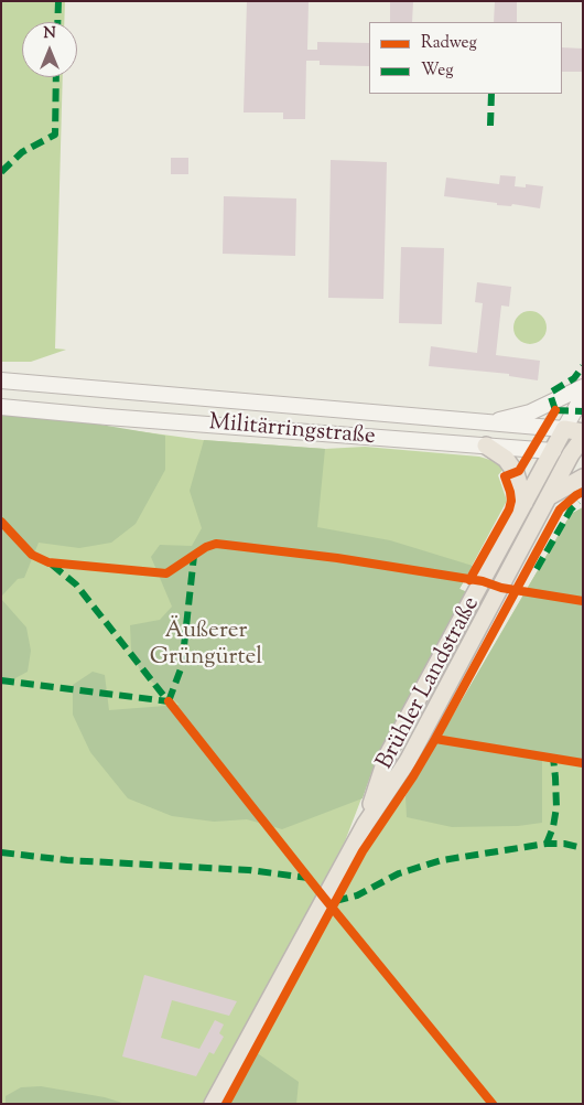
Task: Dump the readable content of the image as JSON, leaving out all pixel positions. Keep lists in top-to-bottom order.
{
  "streets": {
    "main road": ["Militärringstraße", "Brühler Landstraße"]
  },
  "crossings": [
    ["Militärringstraße", "Brühler Landstraße"]
  ],
  "parks": ["Äußerer Grüngürtel"],
  "legend": ["Radweg", "Weg"],
  "north": "top"
}
